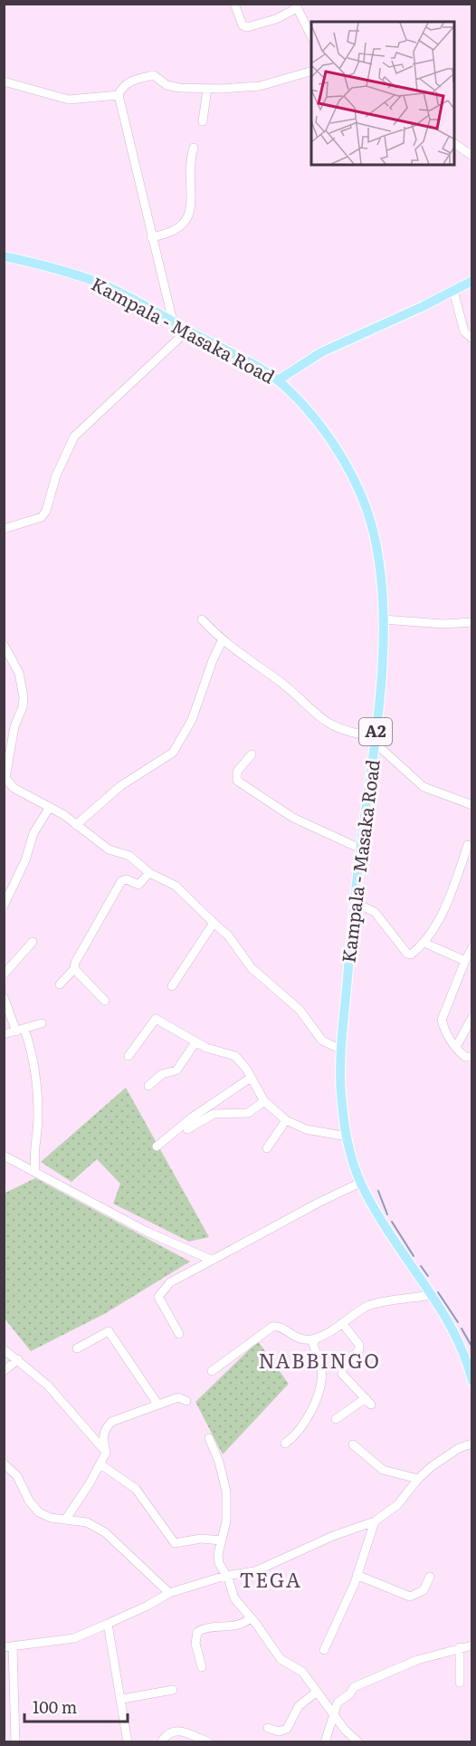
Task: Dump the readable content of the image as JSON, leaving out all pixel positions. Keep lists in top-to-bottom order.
{
  "streets": {
    "main road": ["Kampala - Masaka Road", "A2"]
  },
  "districts": ["NABBINGO", "TEGA"],
  "scale_bar": "100 m"
}
